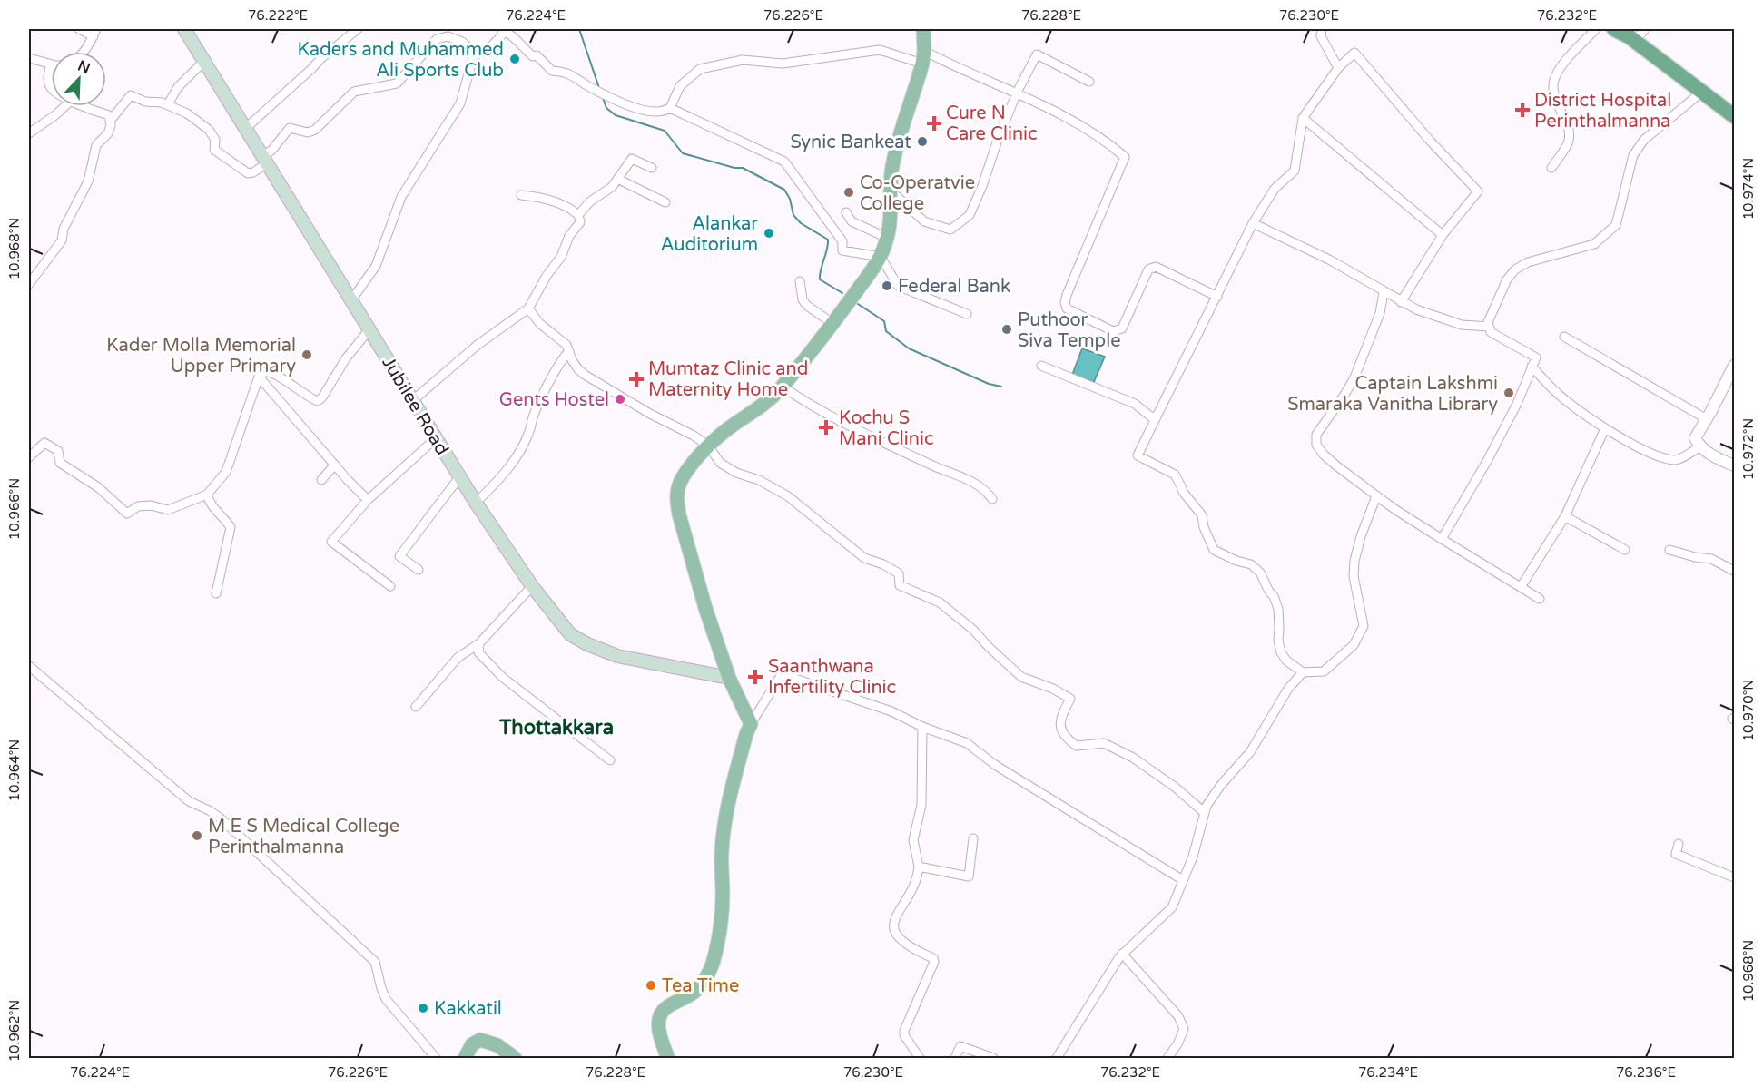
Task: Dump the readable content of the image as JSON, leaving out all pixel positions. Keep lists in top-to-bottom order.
{
  "streets": {
    "main road": ["Jubilee Road"]
  },
  "districts": ["Thottakkara"],
  "places": {
    "other": [
      "Kaders and Muhammed Ali Sports Club",
      "Synic Bankeat",
      "Co-Operatvie College",
      "Alankar Auditorium",
      "Federal Bank",
      "Puthoor Siva Temple",
      "Kader Molla Memorial Upper Primary",
      "Captain Lakshmi Smaraka Vanitha Library",
      "Gents Hostel",
      "M E S Medical College Perinthalmanna",
      "Tea Time",
      "Kakkatil"
    ],
    "health": [
      "District Hospital Perinthalmanna",
      "Cure N Care Clinic",
      "Mumtaz Clinic and Maternity Home",
      "Kochu S Mani Clinic",
      "Saanthwana Infertility Clinic"
    ]
  },
  "north": "top right",
  "coordinates": [
    "76.222°E",
    "76.224°E",
    "76.226°E",
    "76.228°E",
    "76.230°E",
    "76.232°E",
    "10.974°N",
    "10.968°N",
    "10.972°N",
    "10.966°N",
    "10.970°N",
    "10.964°N",
    "10.962°N",
    "76.234°E",
    "76.236°E"
  ]
}
